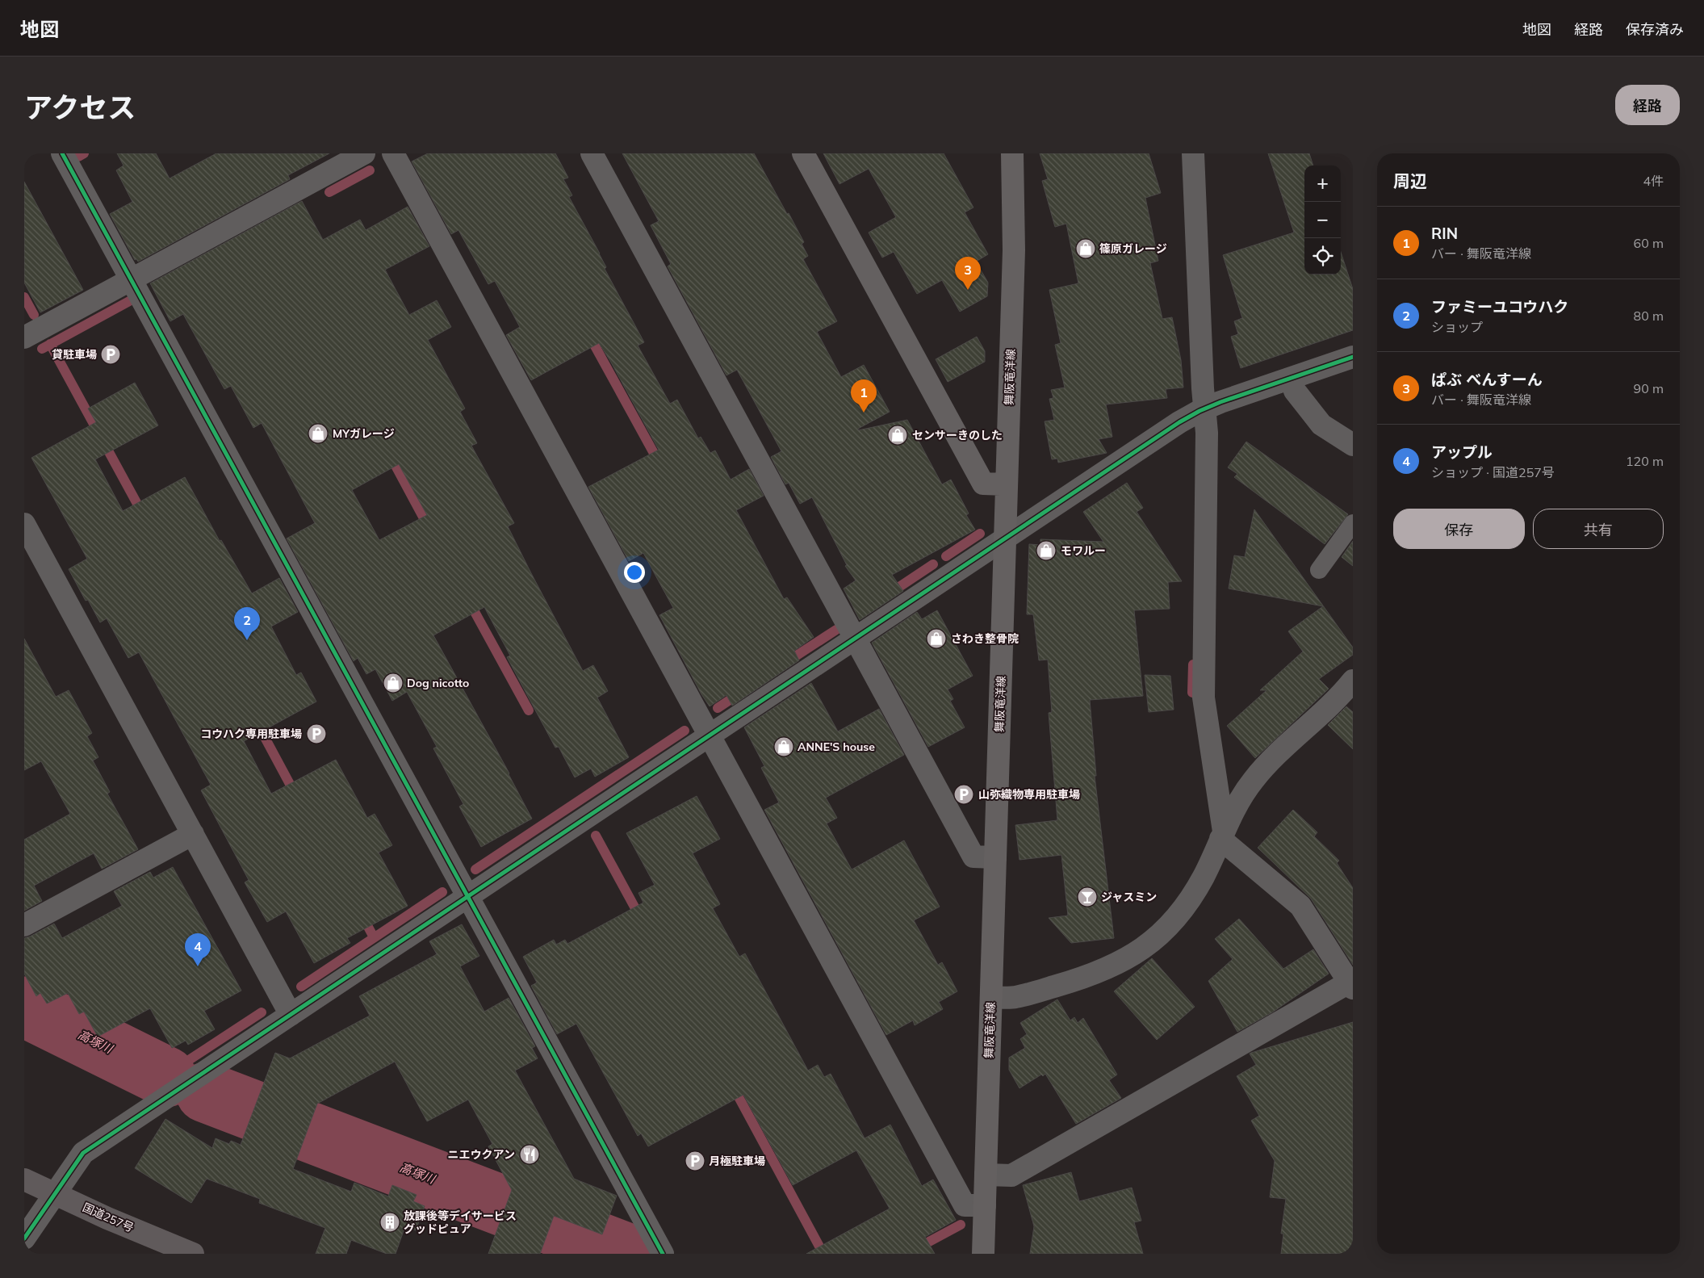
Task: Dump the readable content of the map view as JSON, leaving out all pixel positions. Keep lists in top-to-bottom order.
{
  "streets": {
    "highway": ["国道257号"],
    "main road": ["舞阪竜洋線"]
  },
  "water": ["高塚川"],
  "places": {
    "shop": [
      "篠原ガレージ",
      "MYガレージ",
      "センサーきのした",
      "モワルー",
      "さわき整骨院",
      "Dog nicotto",
      "ANNE'S house"
    ],
    "parking": [
      "貸駐車場",
      "コウハク専用駐車場",
      "山弥織物専用駐車場",
      "月極駐車場"
    ],
    "bar": ["ジャスミン"],
    "restaurant": ["ニエウクアン"],
    "building": ["放課後等デイサービス グッドピュア"]
  },
  "page": {
    "header": "地図",
    "nav": ["地図", "経路", "保存済み"],
    "title": "アクセス",
    "buttons": [
      "経路",
      ["保存", "共有"]
    ],
    "heading": ["周辺", "4件"],
    "map_buttons": ["+", "−"],
    "list": [
      {
        "mark": "1",
        "name": "RIN",
        "note": "バー · 舞阪竜洋線",
        "value": "60 m"
      },
      {
        "mark": "2",
        "name": "ファミーユコウハク",
        "note": "ショップ",
        "value": "80 m"
      },
      {
        "mark": "3",
        "name": "ぱぶ べんすーん",
        "note": "バー · 舞阪竜洋線",
        "value": "90 m"
      },
      {
        "mark": "4",
        "name": "アップル",
        "note": "ショップ · 国道257号",
        "value": "120 m"
      }
    ],
    "pins": [
      "3",
      "1",
      "2",
      "4"
    ]
  }
}
